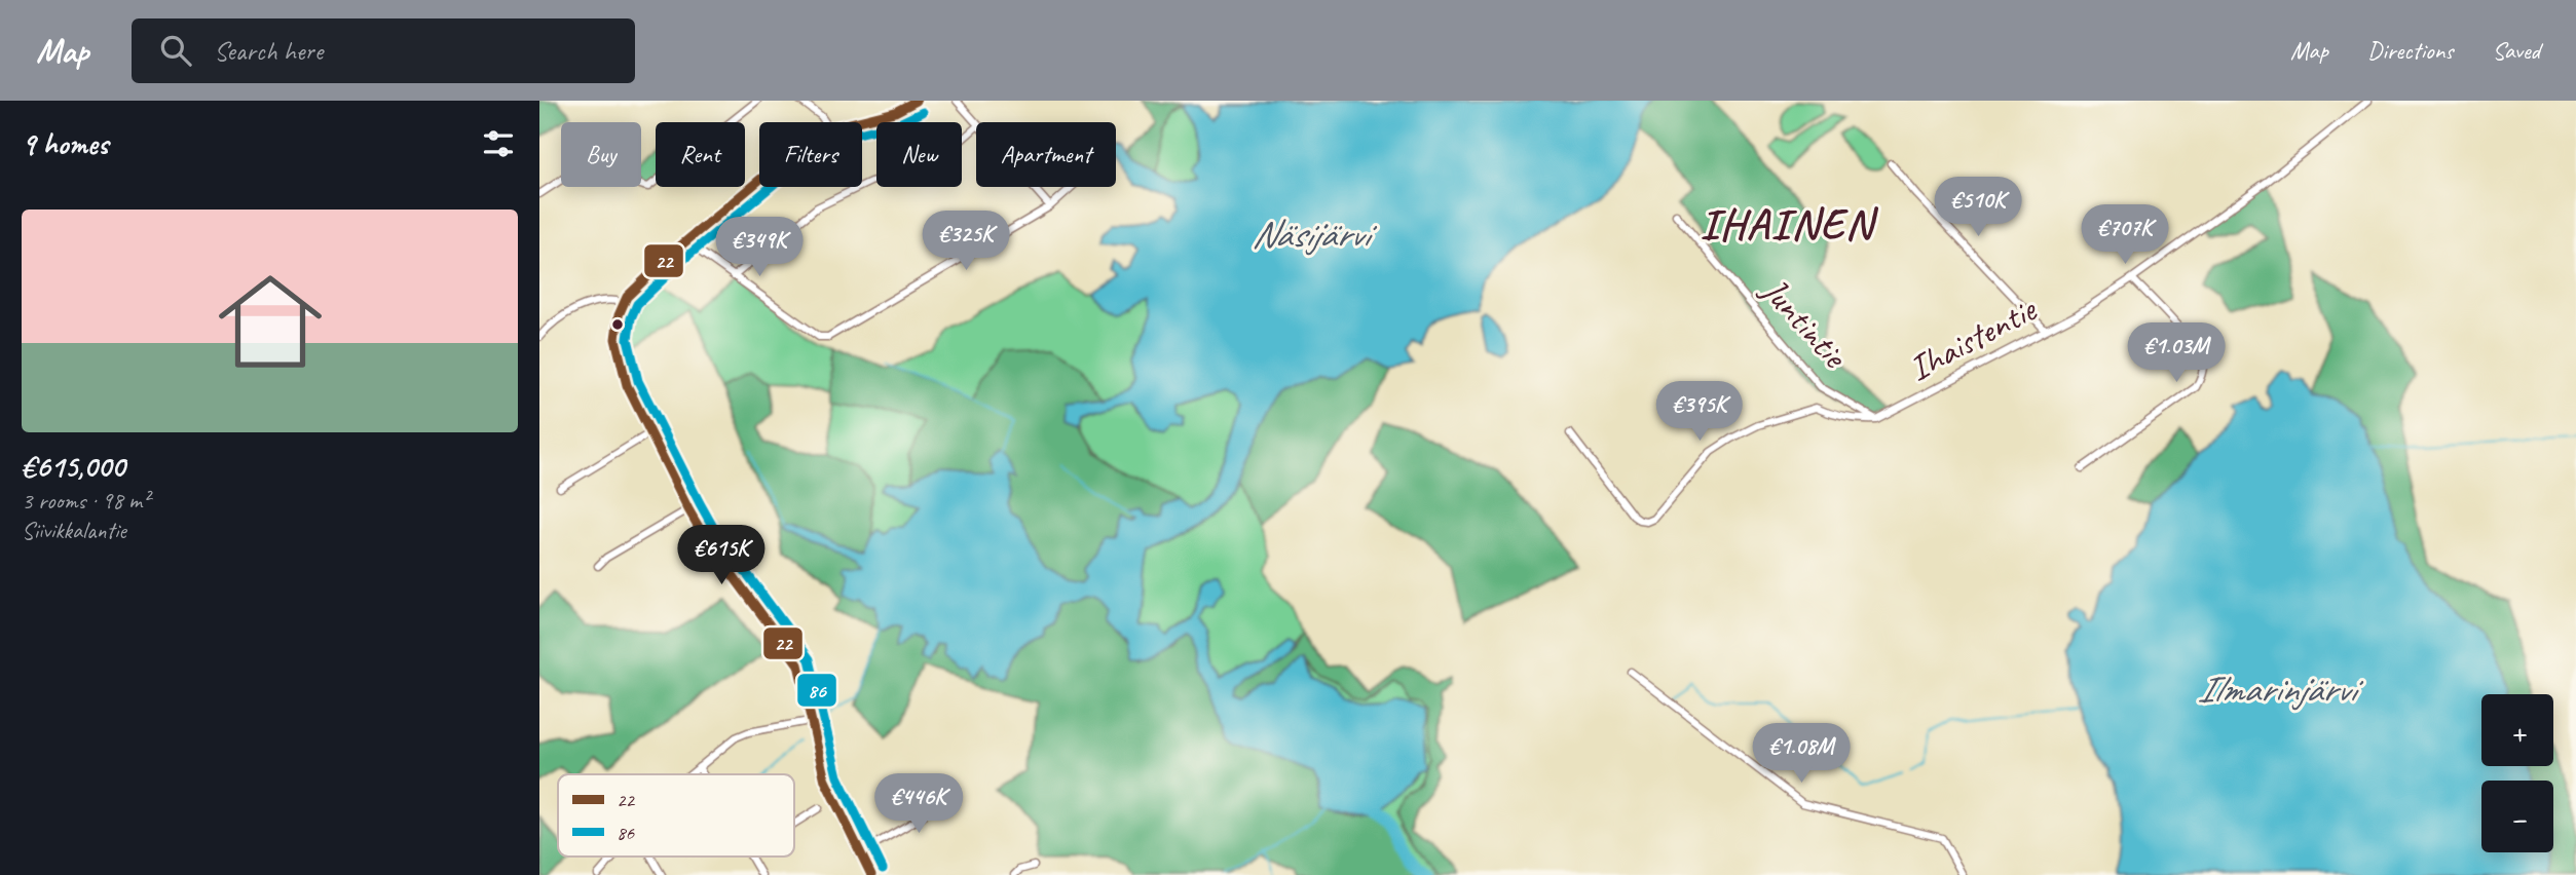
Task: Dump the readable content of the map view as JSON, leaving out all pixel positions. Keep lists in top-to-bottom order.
{
  "streets": {
    "street": ["Juntintie", "Ihaistentie"]
  },
  "crossings": [
    ["Juntintie", "Ihaistentie"]
  ],
  "districts": ["IHAINEN"],
  "water": ["Näsijärvi", "Ilmarinjärvi"],
  "lines": ["transit line 22", "transit line 86"],
  "legend": ["22", "86"],
  "page": {
    "header": "Map",
    "search": "Search here",
    "nav": ["Map", "Directions", "Saved"],
    "heading": "9 homes",
    "chip": [
      "Buy",
      "Rent",
      "Filters",
      "New",
      "Apartment"
    ],
    "price": [
      "€510K",
      "€707K",
      "€325K",
      "€349K",
      "€1.03M",
      "€395K",
      "€615K",
      "€1.08M",
      "€446K"
    ],
    "list": [
      {
        "name": "€615,000",
        "note": "3 rooms · 98 m² · Siivikkalantie"
      }
    ],
    "map_buttons": ["+", "−"]
  }
}
